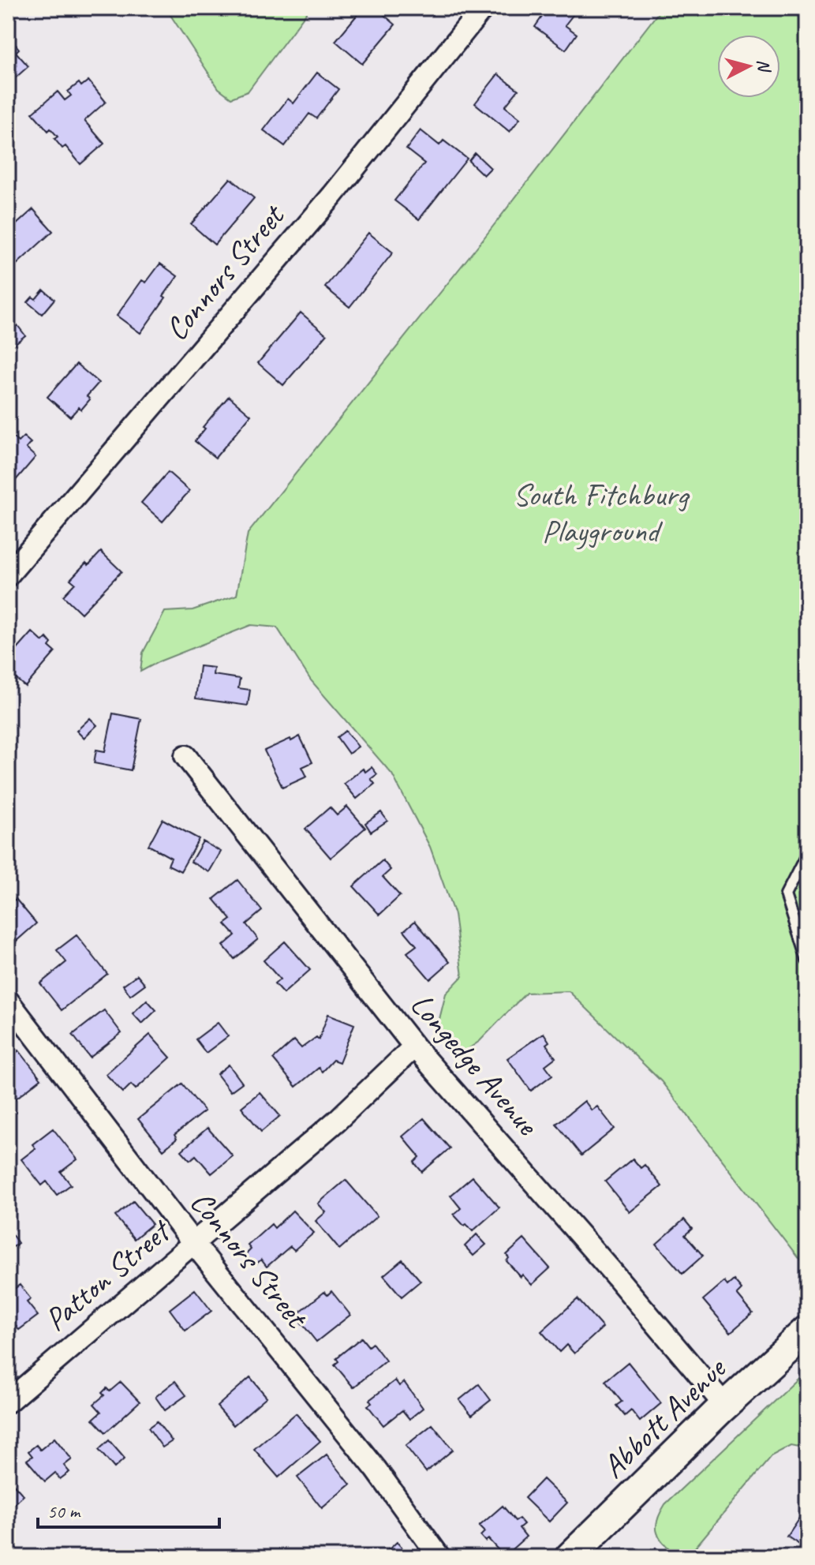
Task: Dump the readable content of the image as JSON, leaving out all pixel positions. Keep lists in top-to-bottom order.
{
  "streets": {
    "main road": ["Abbott Avenue"],
    "street": ["Connors Street", "Longedge Avenue", "Patton Street"]
  },
  "crossings": [
    ["Connors Street", "Patton Street"],
    ["Longedge Avenue", "Patton Street"],
    ["Longedge Avenue", "Abbott Avenue"]
  ],
  "parks": ["South Fitchburg Playground"],
  "scale_bar": "50 m",
  "north": "right"
}
